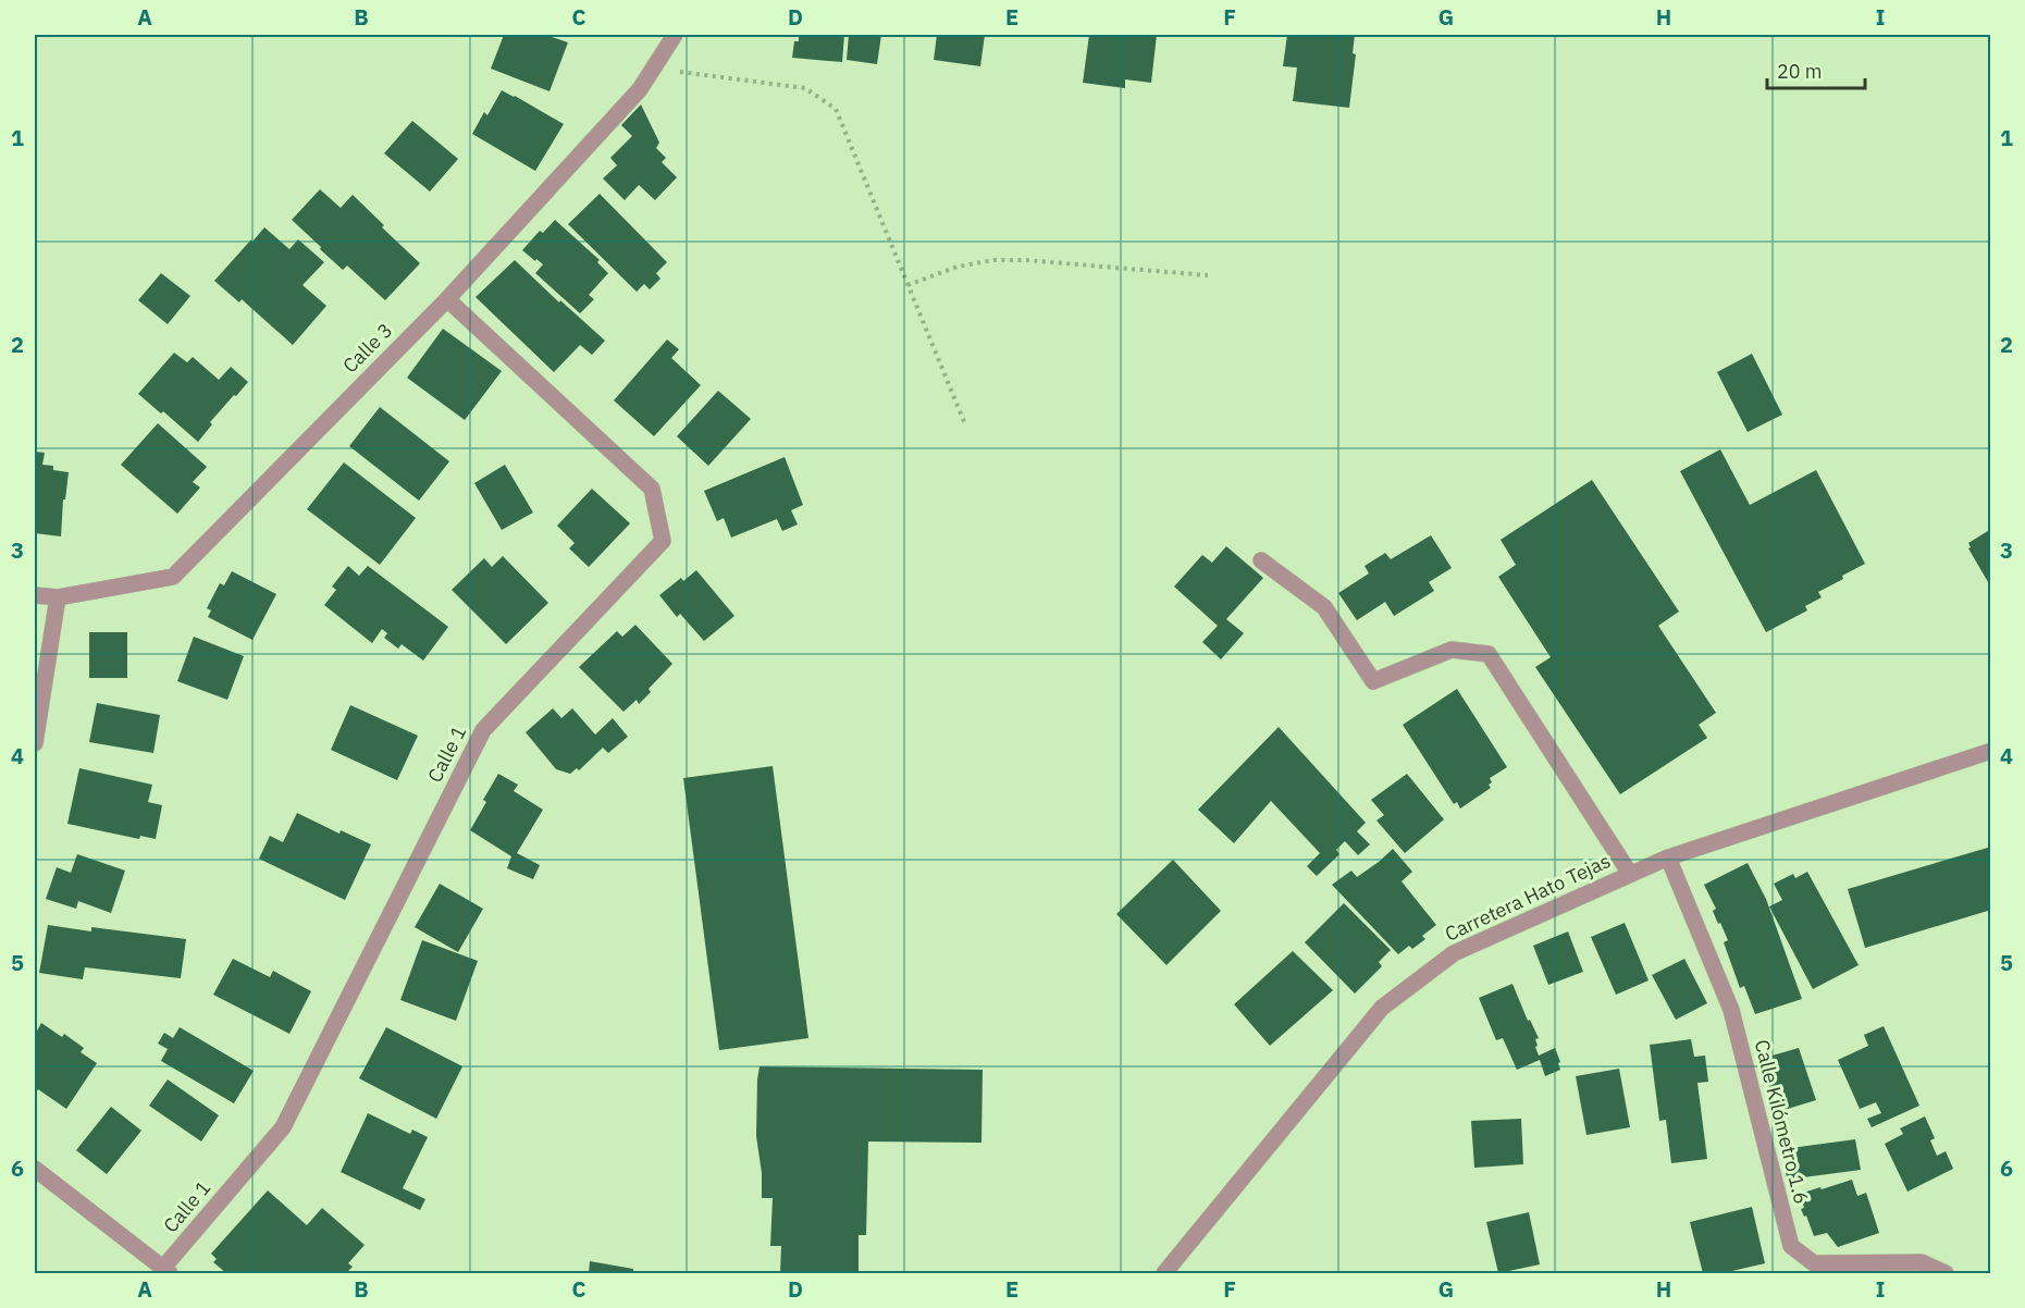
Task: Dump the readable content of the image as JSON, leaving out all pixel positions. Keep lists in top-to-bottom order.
{
  "streets": {
    "street": [
      "Calle 3",
      "Calle 1",
      "Carretera Hato Tejas",
      "Calle Kilómetro 1.6"
    ]
  },
  "crossings": [
    ["Calle 3", "Calle 1"],
    ["Carretera Hato Tejas", "Calle Kilómetro 1.6"]
  ],
  "scale_bar": "20 m",
  "grid": {
    "columns": [
      "A",
      "B",
      "C",
      "D",
      "E",
      "F",
      "G",
      "H",
      "I"
    ],
    "rows": [
      "1",
      "2",
      "3",
      "4",
      "5",
      "6"
    ]
  }
}
